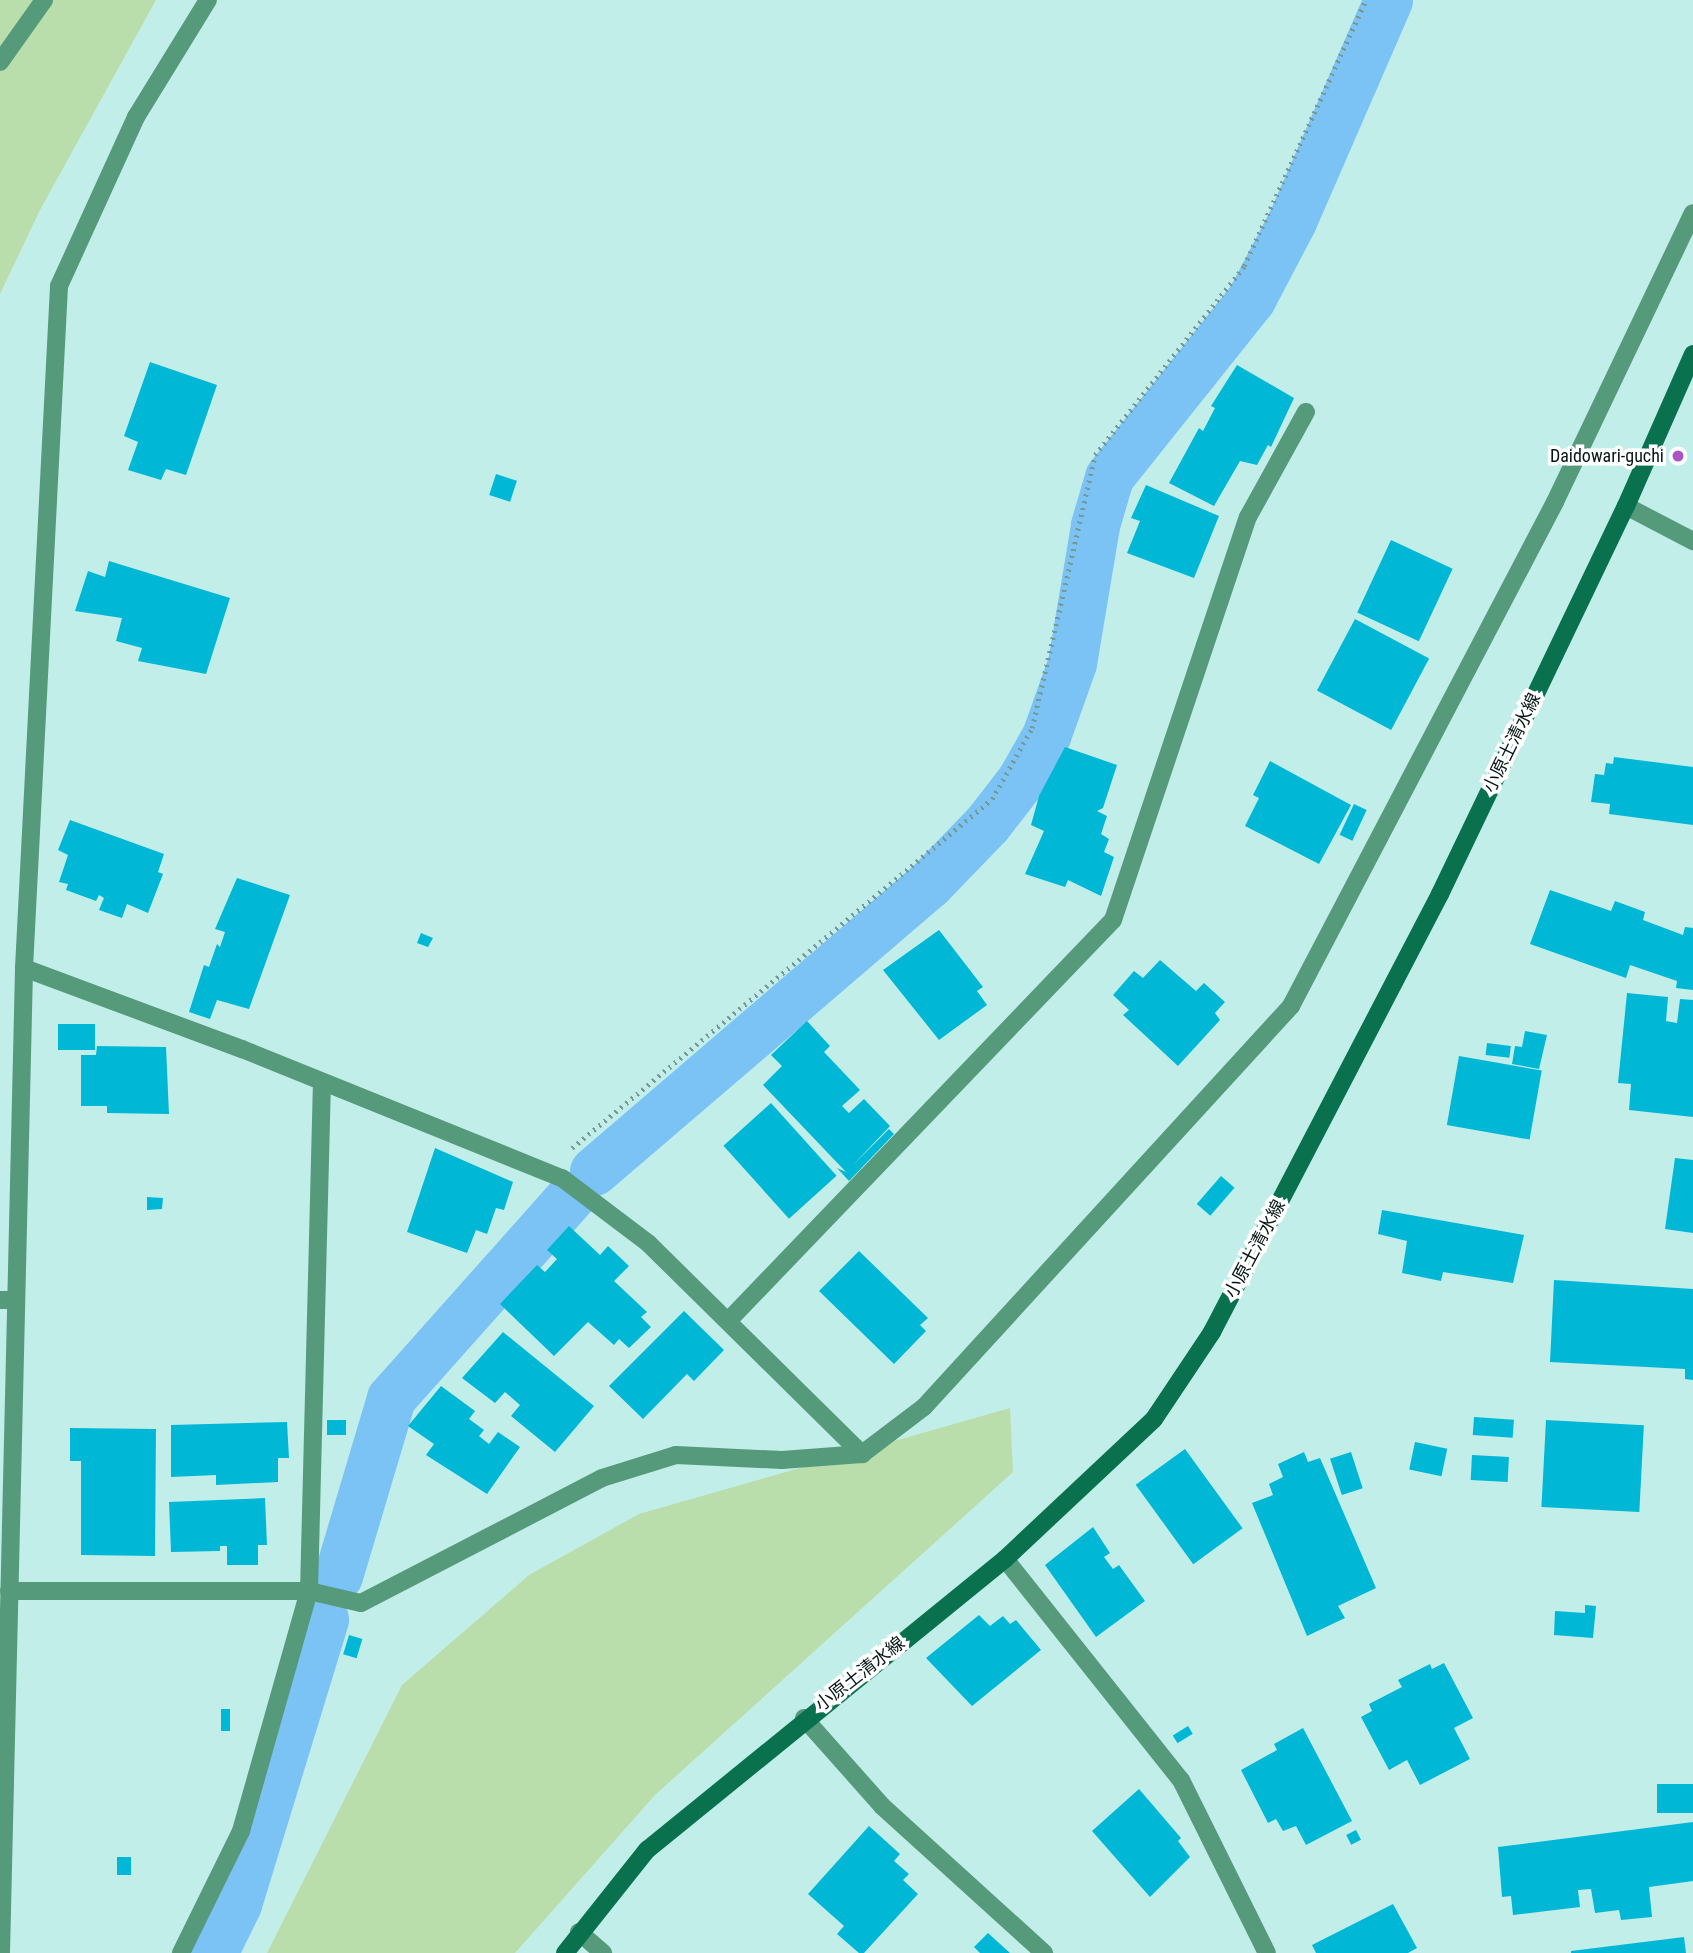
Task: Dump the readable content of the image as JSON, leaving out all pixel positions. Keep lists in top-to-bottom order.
{
  "streets": {
    "main road": ["小原土清水線"]
  },
  "places": ["Daidowari-guchi"]
}
